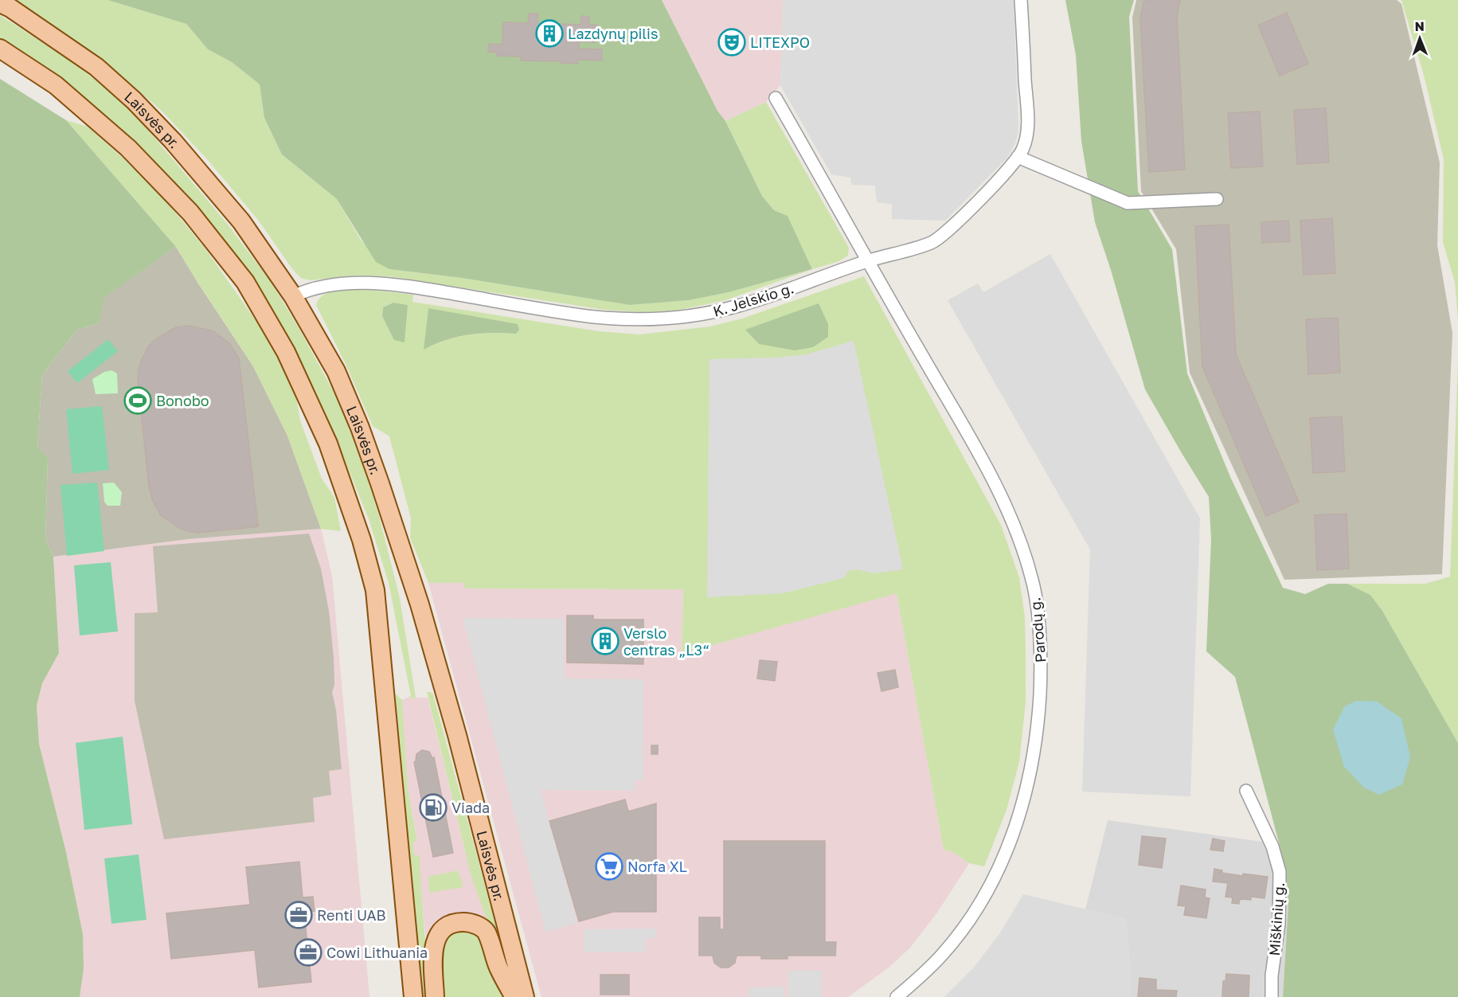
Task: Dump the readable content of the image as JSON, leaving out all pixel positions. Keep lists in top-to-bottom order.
{
  "streets": {
    "main road": ["Laisvės pr."],
    "street": ["K. Jelskio g.", "Parodų g.", "Miškinių g."]
  },
  "crossings": [
    ["Laisvės pr.", "K. Jelskio g."],
    ["K. Jelskio g.", "Parodų g."]
  ],
  "places": {
    "building": ["Lazdynų pilis", "Verslo centras „L3“"],
    "theatre": ["LITEXPO"],
    "sports": ["Bonobo"],
    "fuel station": ["Viada"],
    "supermarket": ["Norfa XL"],
    "office": ["Renti UAB", "Cowi Lithuania"]
  },
  "north": "top"
}
